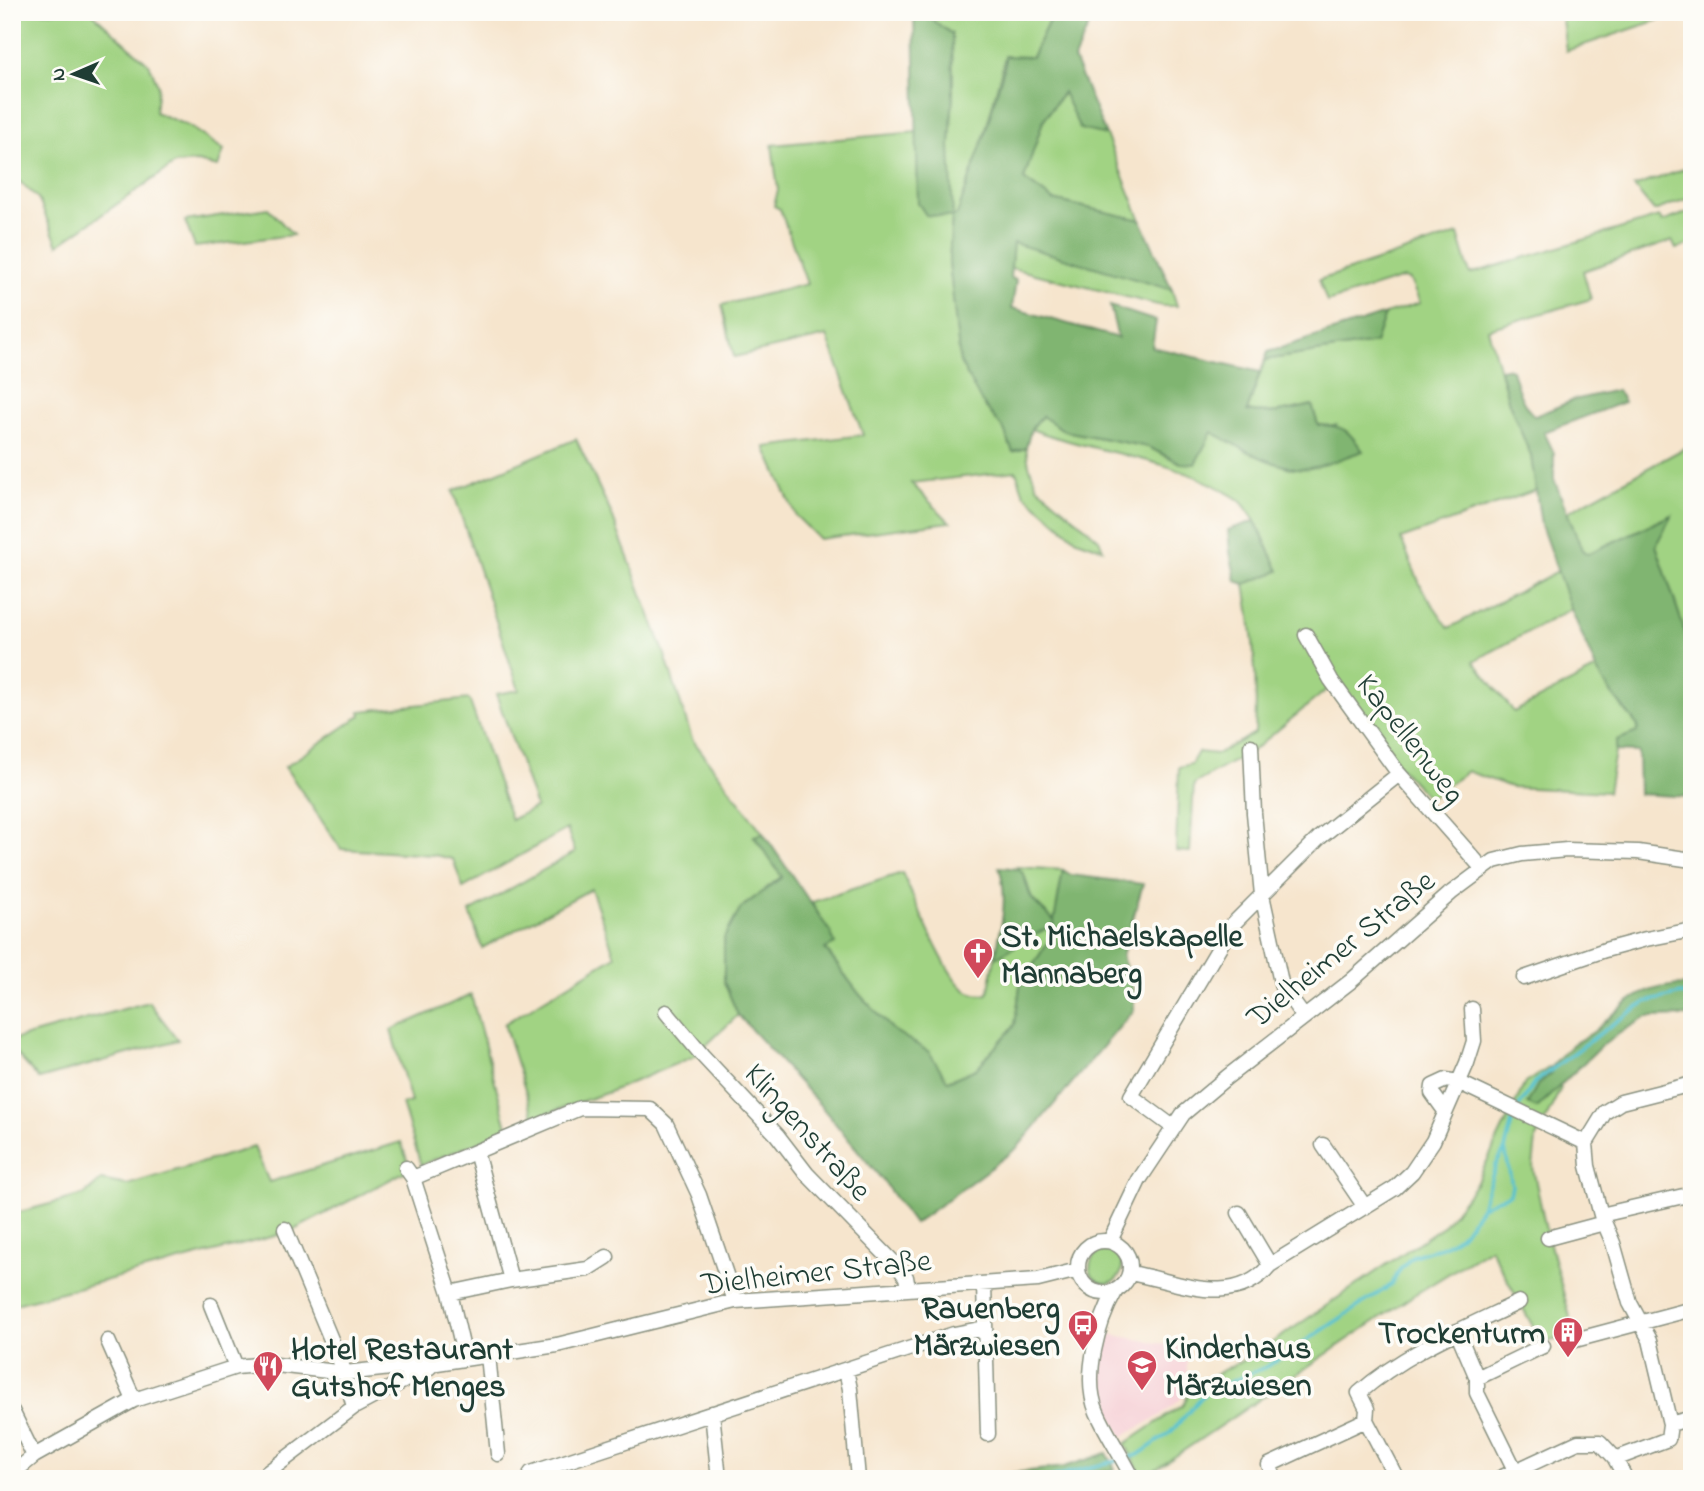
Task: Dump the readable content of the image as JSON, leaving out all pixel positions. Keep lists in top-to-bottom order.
{
  "streets": {
    "street": ["Kapellenweg", "Dielheimer Straße", "Klingenstraße"]
  },
  "crossings": [
    ["Kapellenweg", "Dielheimer Straße"],
    ["Dielheimer Straße", "Klingenstraße"]
  ],
  "places": {
    "church": ["St. Michaelskapelle Mannaberg"],
    "bus stop": ["Rauenberg Märzwiesen"],
    "building": ["Trockenturm"],
    "school or university": ["Kinderhaus Märzwiesen"],
    "restaurant": ["Hotel Restaurant Gutshof Menges"]
  },
  "north": "left"
}
